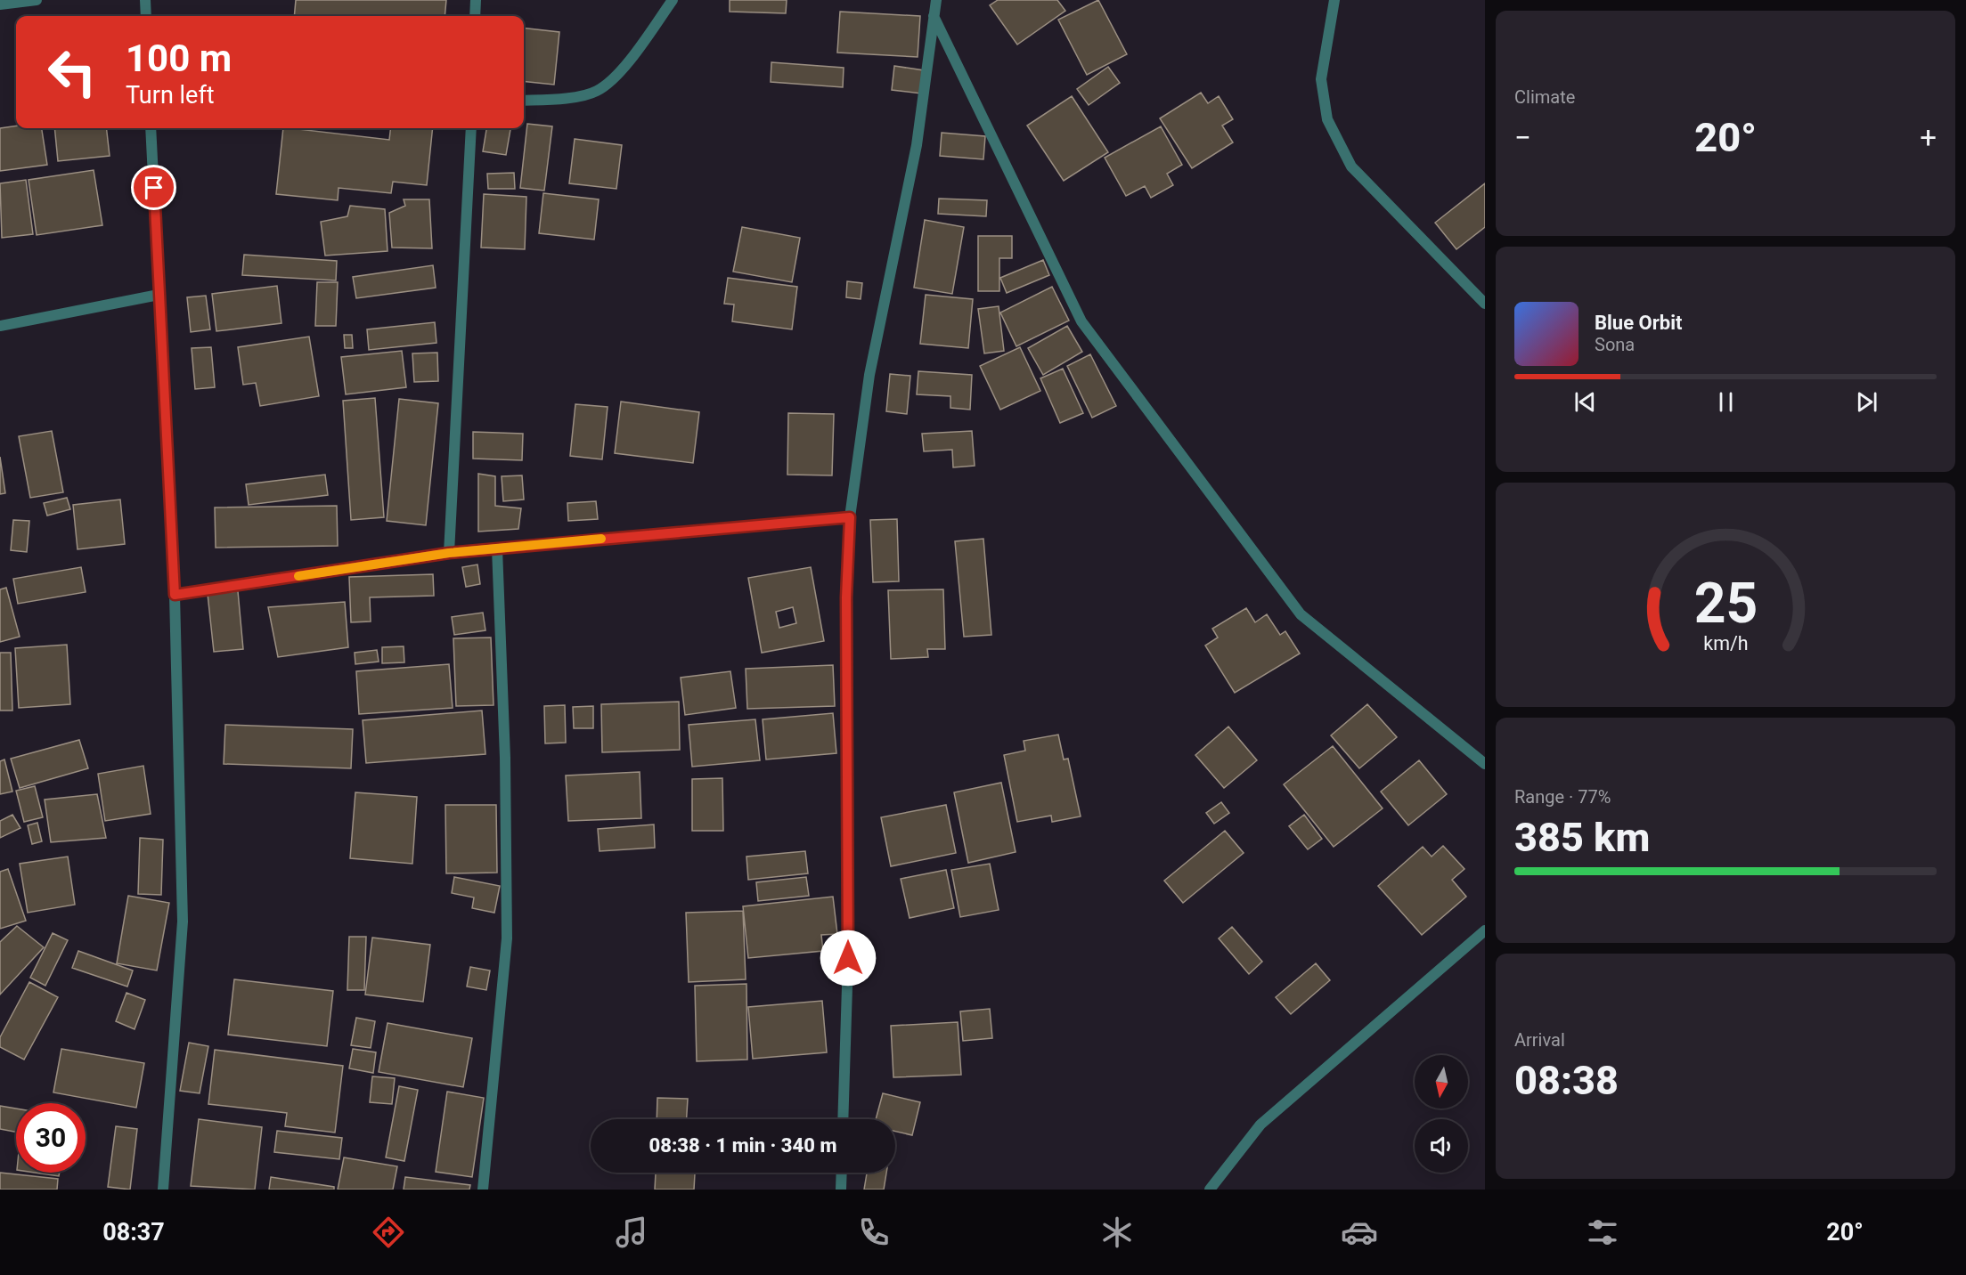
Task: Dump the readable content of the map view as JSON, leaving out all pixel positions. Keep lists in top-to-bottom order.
{
  "north": "bottom",
  "page": {
    "tile": [
      "Climate",
      ["Range · 77%", "385 km"],
      ["Arrival", "08:38"]
    ],
    "turn": ["100 m", "Turn left"],
    "heat": ["−", "20°", "+"],
    "song": ["Blue Orbit", "Sona"],
    "limit": "30",
    "trip": "08:38 · 1 min · 340 m",
    "tabs": ["08:37", "20°"],
    "gauge": ["25", "km/h"]
  }
}
